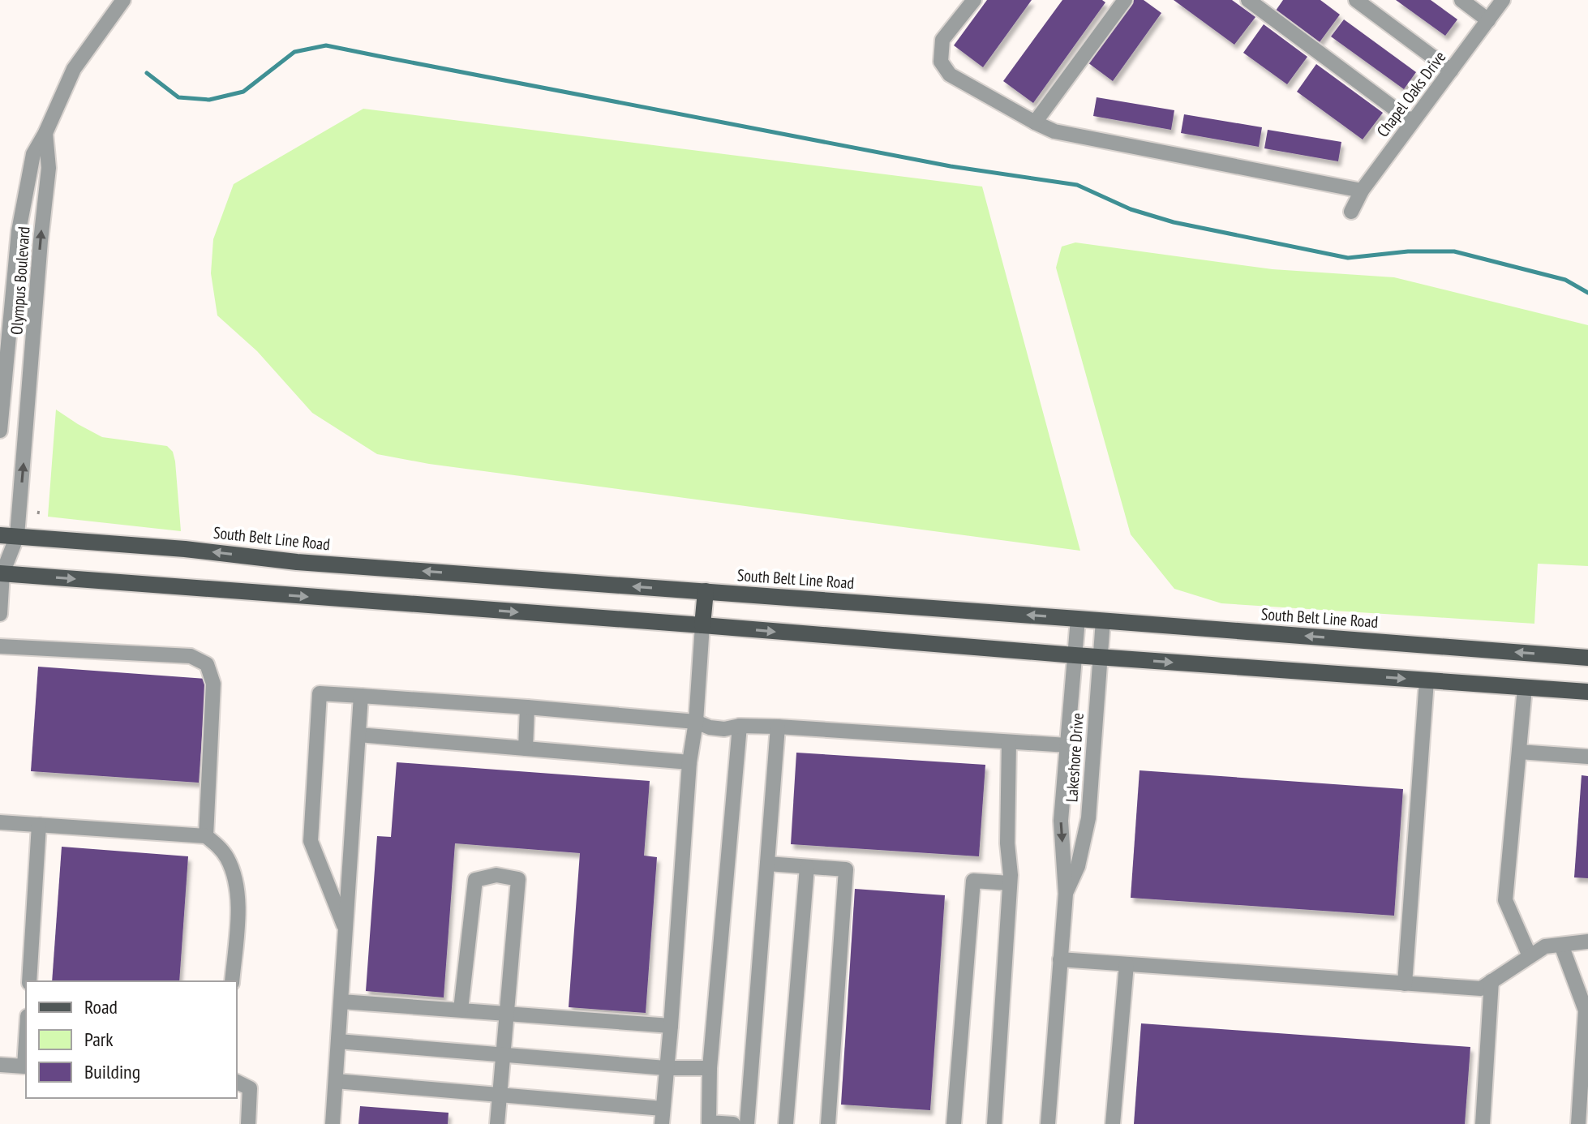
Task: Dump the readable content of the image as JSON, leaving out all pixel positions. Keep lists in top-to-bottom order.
{
  "streets": {
    "main road": ["South Belt Line Road"],
    "street": ["Chapel Oaks Drive", "Olympus Boulevard", "Lakeshore Drive"]
  },
  "crossings": [
    ["Olympus Boulevard", "South Belt Line Road"],
    ["South Belt Line Road", "Lakeshore Drive"]
  ],
  "legend": ["Road", "Park", "Building"]
}
